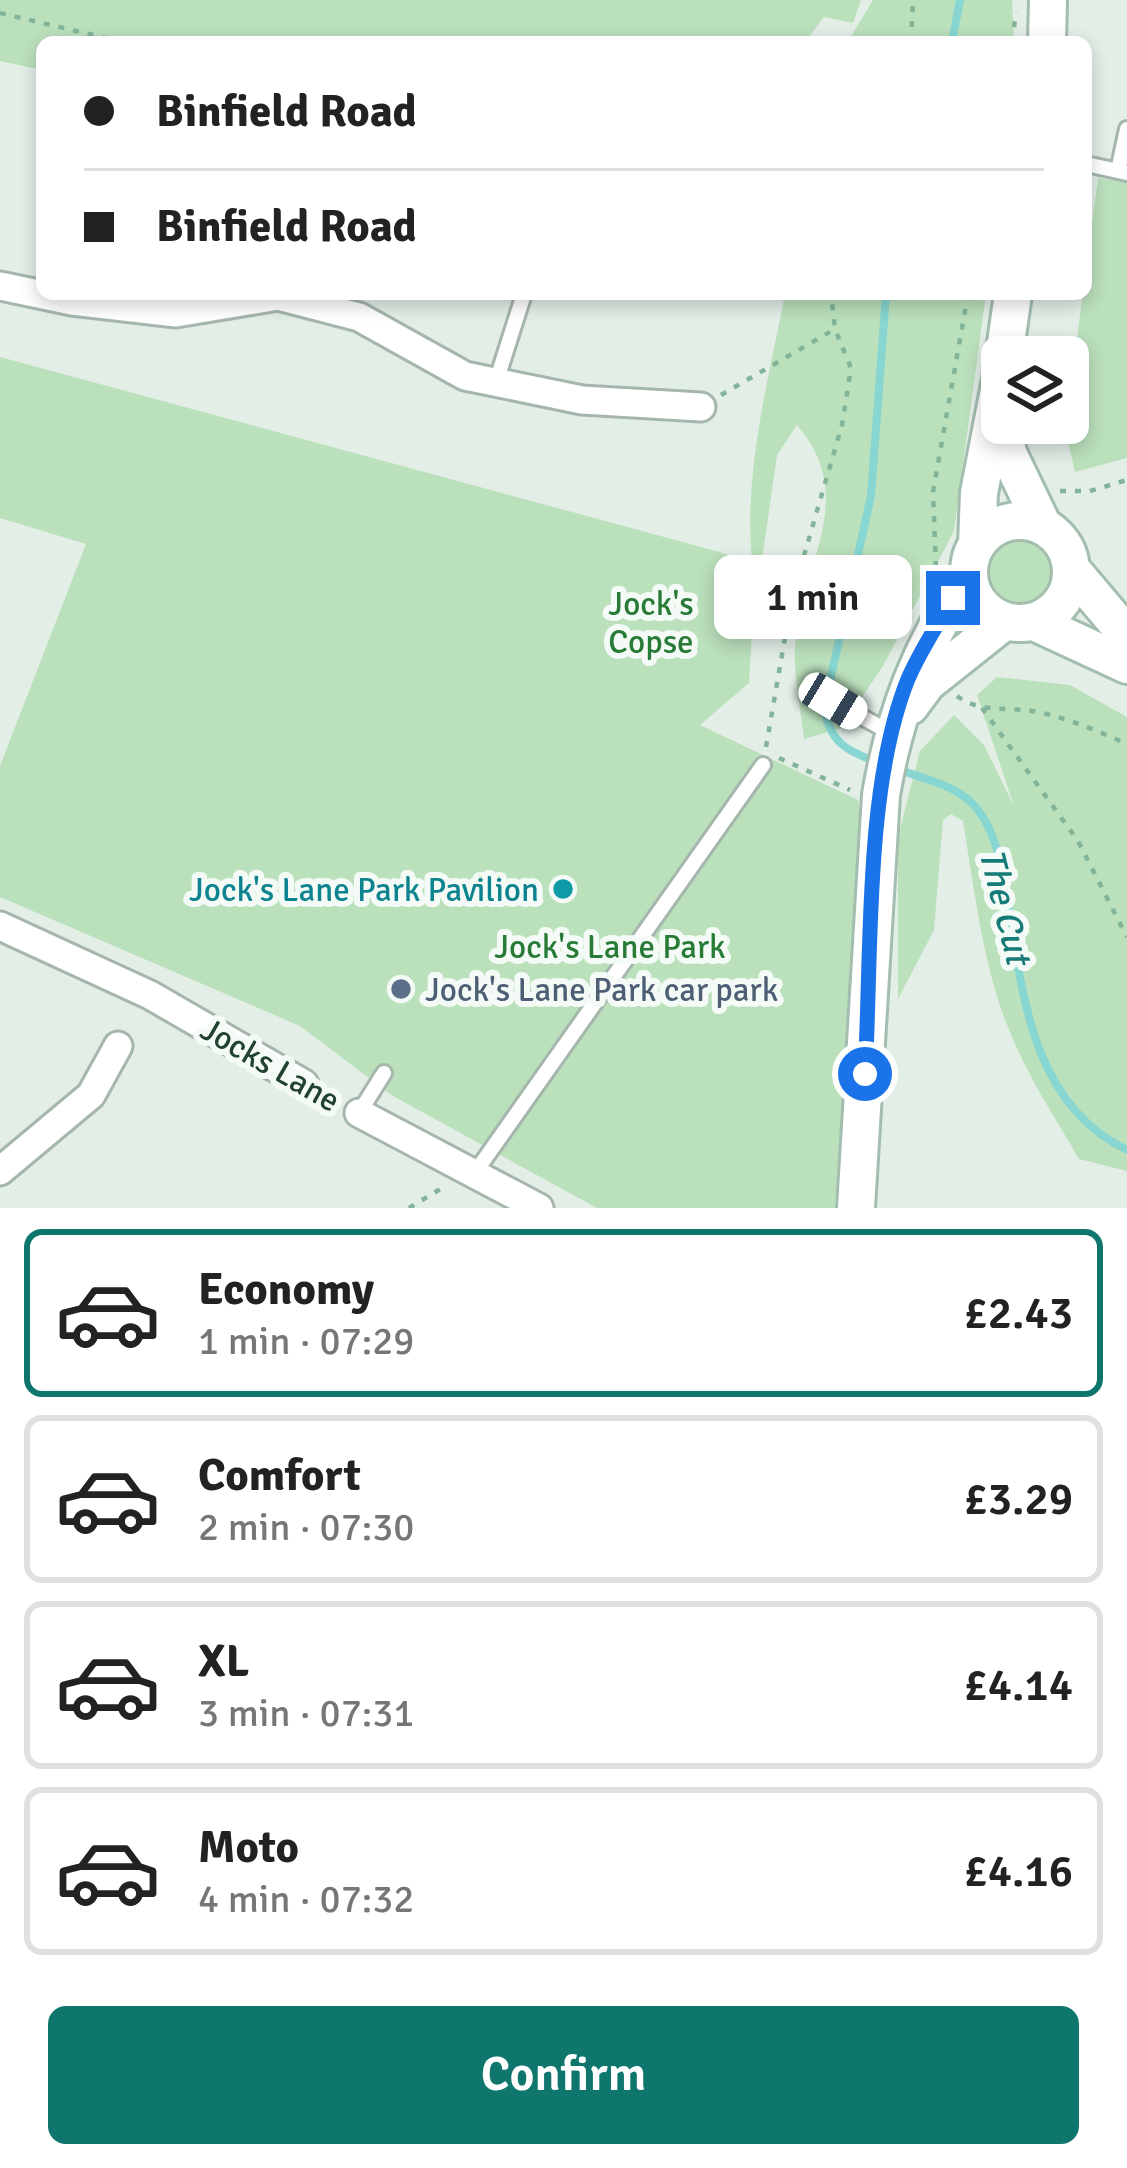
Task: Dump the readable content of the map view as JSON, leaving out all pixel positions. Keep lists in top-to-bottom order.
{
  "streets": {
    "street": ["Jocks Lane"]
  },
  "water": ["The Cut"],
  "parks": ["Jock's Copse", "Jock's Lane Park"],
  "places": ["Jock's Lane Park Pavilion", "Jock's Lane Park car park"],
  "page": {
    "banner": ["Binfield Road", "Binfield Road"],
    "bubble": "1 min",
    "list": [
      {
        "name": "Economy",
        "note": "1 min · 07:29",
        "value": "£2.43"
      },
      {
        "name": "Comfort",
        "note": "2 min · 07:30",
        "value": "£3.29"
      },
      {
        "name": "XL",
        "note": "3 min · 07:31",
        "value": "£4.14"
      },
      {
        "name": "Moto",
        "note": "4 min · 07:32",
        "value": "£4.16"
      }
    ],
    "buttons": "Confirm"
  }
}
